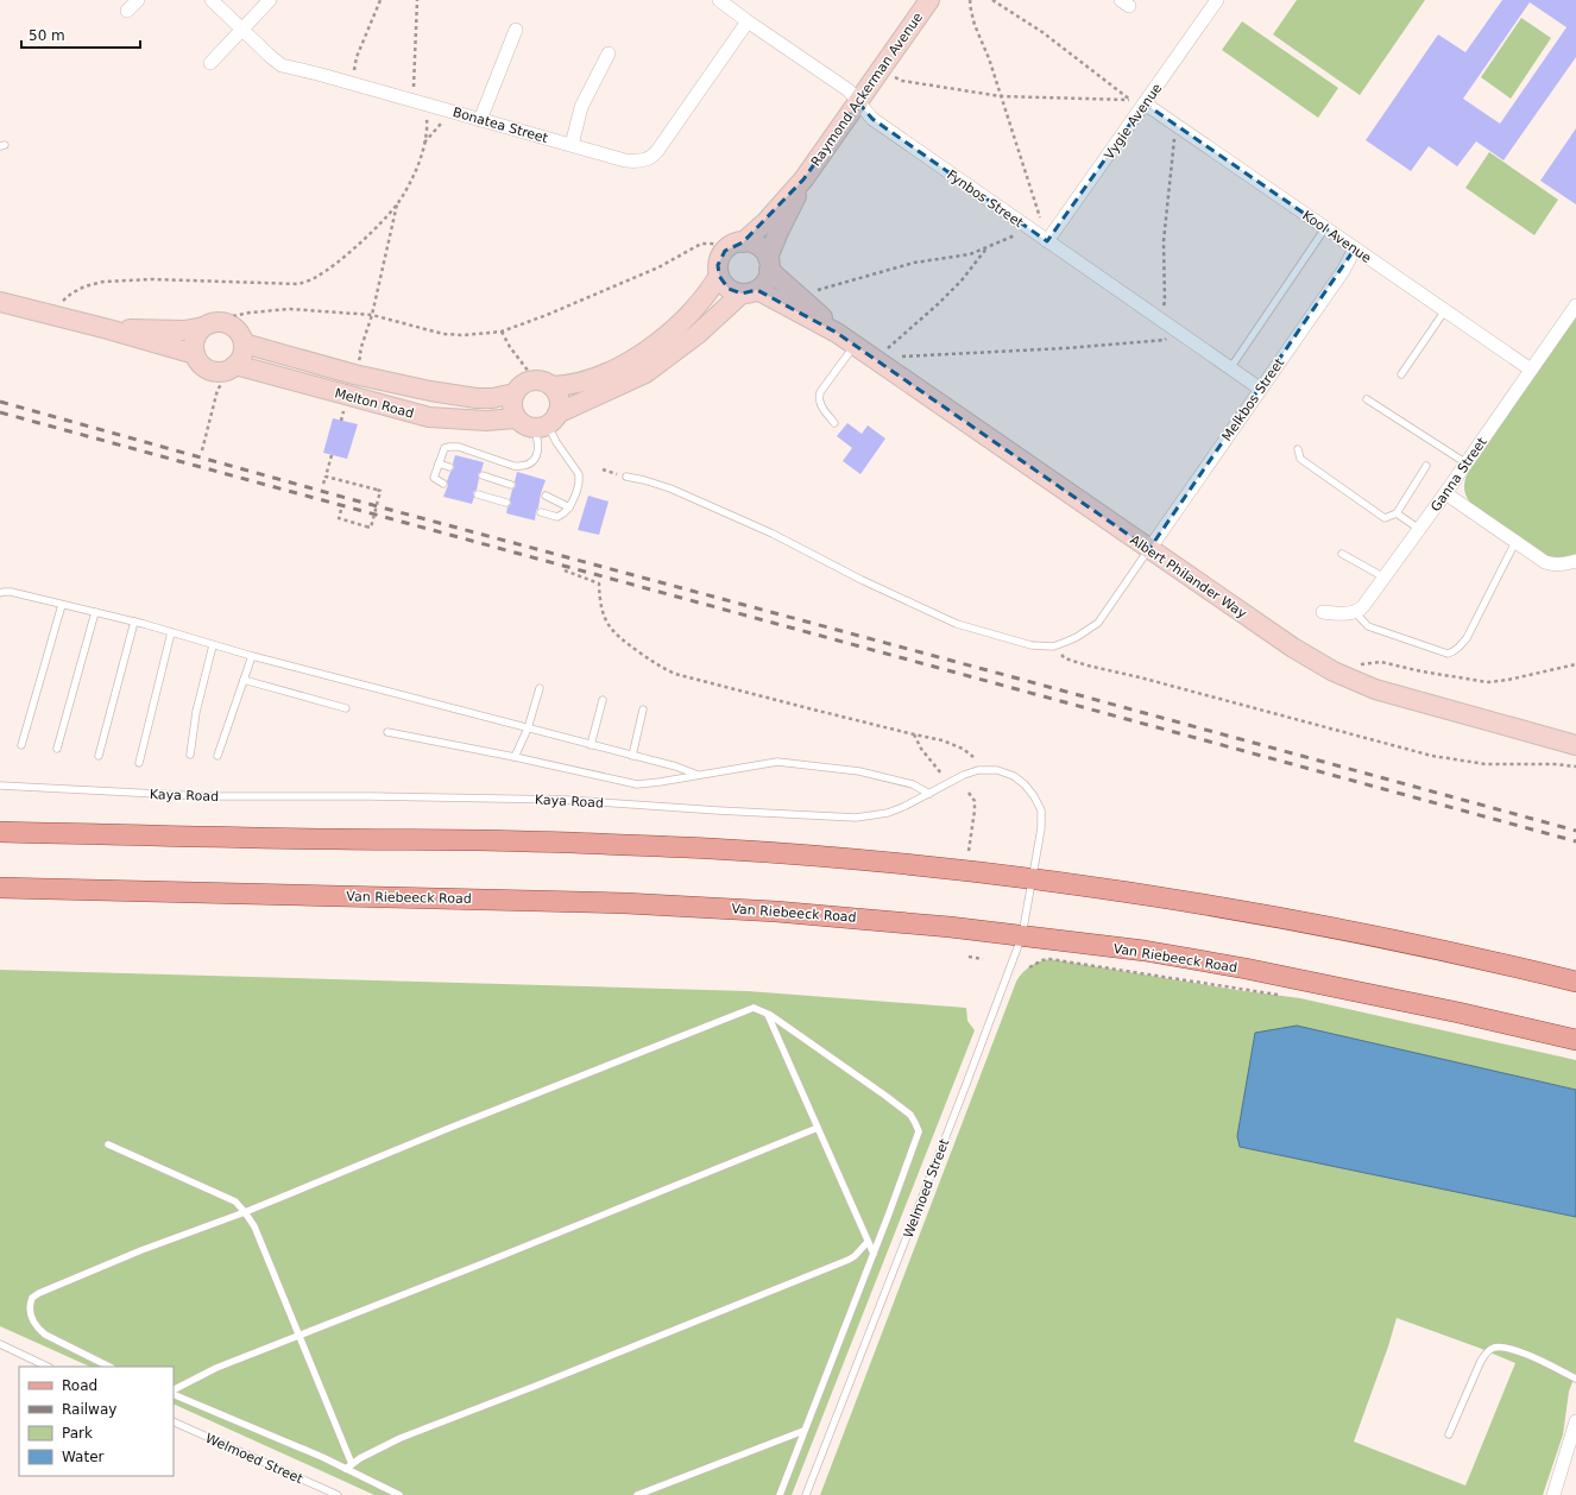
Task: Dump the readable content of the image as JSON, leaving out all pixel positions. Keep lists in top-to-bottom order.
{
  "streets": {
    "main road": ["Van Riebeeck Road"],
    "street": [
      "Raymond Ackerman Avenue",
      "Vygie Avenue",
      "Bonatea Street",
      "Fynbos Street",
      "Kool Avenue",
      "Melkbos Street",
      "Melton Road",
      "Ganna Street",
      "Albert Philander Way"
    ],
    "lane": ["Kaya Road", "Welmoed Street"]
  },
  "crossings": [
    ["Raymond Ackerman Avenue", "Fynbos Street"],
    ["Raymond Ackerman Avenue", "Albert Philander Way"],
    ["Vygie Avenue", "Fynbos Street"],
    ["Vygie Avenue", "Kool Avenue"],
    ["Bonatea Street", "Fynbos Street"],
    ["Fynbos Street", "Melkbos Street"],
    ["Kool Avenue", "Melkbos Street"],
    ["Kool Avenue", "Ganna Street"],
    ["Melkbos Street", "Albert Philander Way"],
    ["Kaya Road", "Welmoed Street"],
    ["Van Riebeeck Road", "Welmoed Street"]
  ],
  "legend": [
    "Road",
    "Railway",
    "Park",
    "Water"
  ],
  "scale_bar": "50 m"
}
